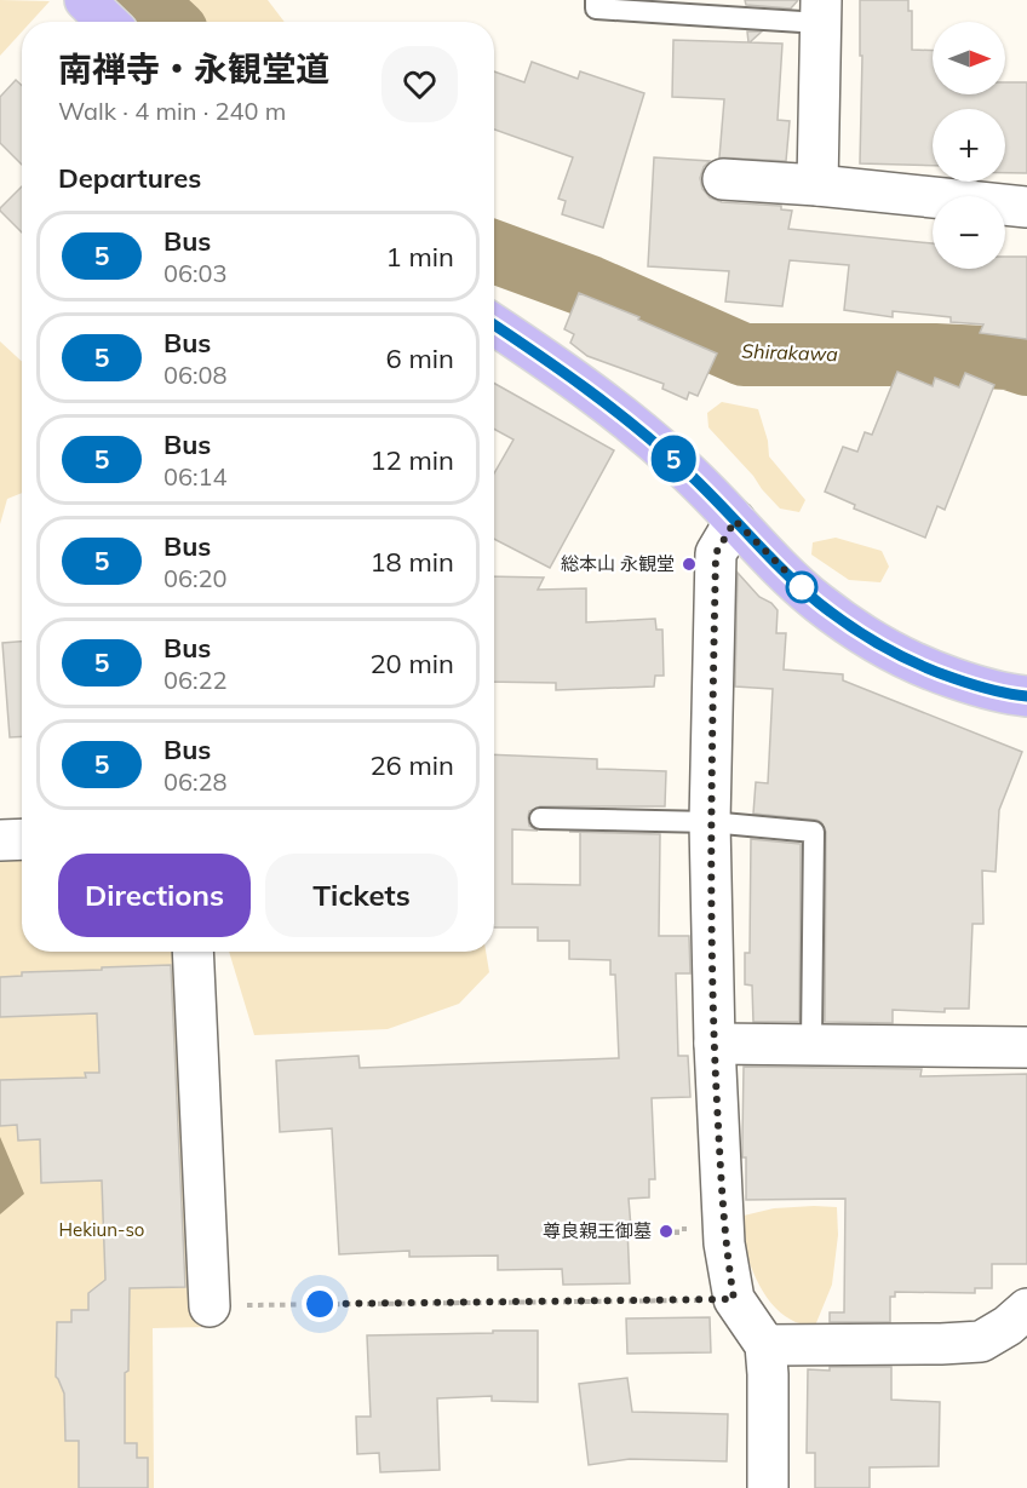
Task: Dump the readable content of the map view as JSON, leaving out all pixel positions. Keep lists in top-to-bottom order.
{
  "water": ["Shirakawa"],
  "parks": ["Hekiun-so"],
  "places": ["総本山 永観堂", "尊良親王御墓"],
  "lines": ["bus line 5"],
  "north": "right",
  "page": {
    "on_map": "5",
    "map_buttons": ["+", "−"],
    "heading": [
      ["南禅寺・永観堂道", "Walk · 4 min · 240 m"],
      "Departures"
    ],
    "list": [
      {
        "mark": "5",
        "name": "Bus",
        "note": "06:03",
        "value": "1 min"
      },
      {
        "mark": "5",
        "name": "Bus",
        "note": "06:08",
        "value": "6 min"
      },
      {
        "mark": "5",
        "name": "Bus",
        "note": "06:14",
        "value": "12 min"
      },
      {
        "mark": "5",
        "name": "Bus",
        "note": "06:20",
        "value": "18 min"
      },
      {
        "mark": "5",
        "name": "Bus",
        "note": "06:22",
        "value": "20 min"
      },
      {
        "mark": "5",
        "name": "Bus",
        "note": "06:28",
        "value": "26 min"
      }
    ],
    "buttons": ["Directions", "Tickets"]
  }
}
